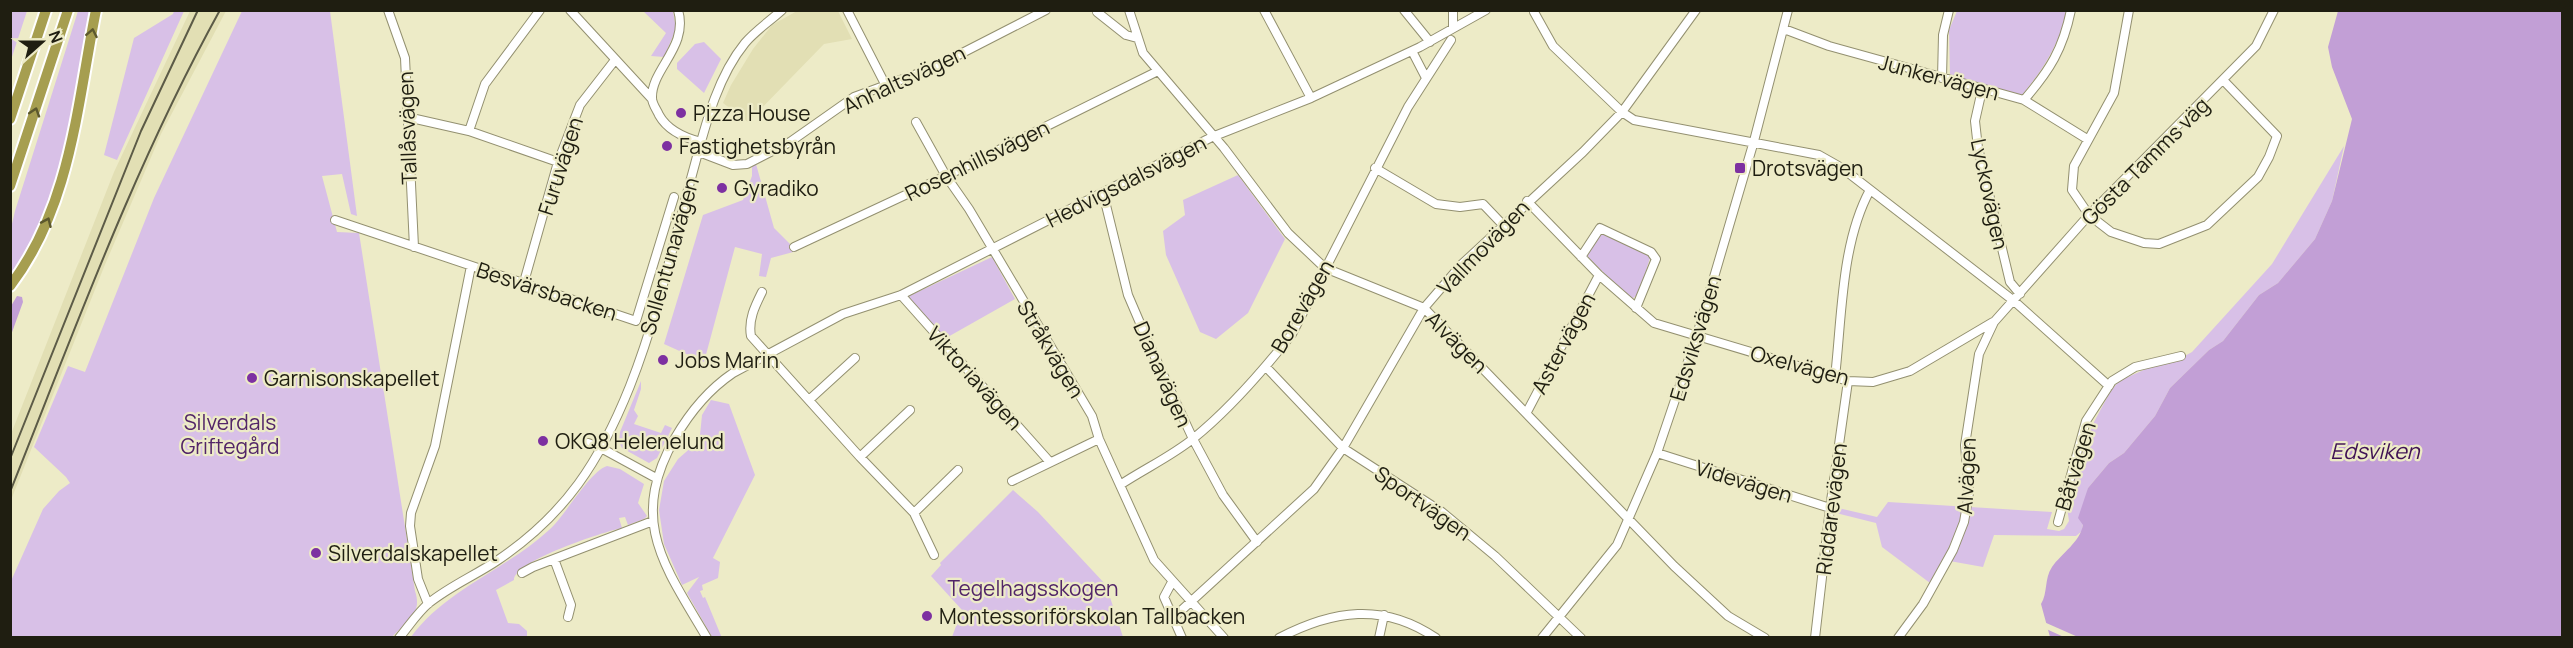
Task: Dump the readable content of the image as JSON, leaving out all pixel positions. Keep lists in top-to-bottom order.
{
  "streets": {
    "street": [
      "Junkervägen",
      "Anhaltsvägen",
      "Tallåsvägen",
      "Rosenhillsvägen",
      "Gösta Tamms väg",
      "Furuvägen",
      "Hedvigsdalsvägen",
      "Lyckovägen",
      "Vallmovägen",
      "Sollentunavägen",
      "Besvärsbacken",
      "Borevägen",
      "Edsviksvägen",
      "Alvägen",
      "Astervägen",
      "Stråkvägen",
      "Oxelvägen",
      "Dianavägen",
      "Viktoriavägen",
      "Båtvägen",
      "Videvägen",
      "Sportvägen",
      "Riddarevägen"
    ]
  },
  "crossings": [
    ["Junkervägen", "Lyckovägen"],
    ["Junkervägen", "Edsviksvägen"],
    ["Anhaltsvägen", "Sollentunavägen"],
    ["Tallåsvägen", "Besvärsbacken"],
    ["Rosenhillsvägen", "Alvägen"],
    ["Rosenhillsvägen", "Stråkvägen"],
    ["Gösta Tamms väg", "Lyckovägen"],
    ["Gösta Tamms väg", "Alvägen"],
    ["Furuvägen", "Besvärsbacken"],
    ["Hedvigsdalsvägen", "Alvägen"],
    ["Hedvigsdalsvägen", "Stråkvägen"],
    ["Hedvigsdalsvägen", "Dianavägen"],
    ["Hedvigsdalsvägen", "Viktoriavägen"],
    ["Lyckovägen", "Alvägen"],
    ["Vallmovägen", "Alvägen"],
    ["Vallmovägen", "Stråkvägen"],
    ["Vallmovägen", "Oxelvägen"],
    ["Vallmovägen", "Dianavägen"],
    ["Vallmovägen", "Sportvägen"],
    ["Borevägen", "Alvägen"],
    ["Borevägen", "Stråkvägen"],
    ["Borevägen", "Dianavägen"],
    ["Borevägen", "Sportvägen"],
    ["Edsviksvägen", "Alvägen"],
    ["Edsviksvägen", "Oxelvägen"],
    ["Edsviksvägen", "Videvägen"],
    ["Edsviksvägen", "Sportvägen"],
    ["Alvägen", "Astervägen"],
    ["Alvägen", "Oxelvägen"],
    ["Astervägen", "Oxelvägen"],
    ["Oxelvägen", "Riddarevägen"],
    ["Videvägen", "Riddarevägen"]
  ],
  "water": ["Edsviken"],
  "parks": ["Silverdals Griftegård", "Tegelhagsskogen"],
  "places": {
    "other": [
      "Pizza House",
      "Fastighetsbyrån",
      "Gyradiko",
      "Jobs Marin",
      "Garnisonskapellet",
      "OKQ8 Helenelund",
      "Silverdalskapellet",
      "Montessoriförskolan Tallbacken"
    ],
    "transit": ["Drotsvägen"]
  },
  "north": "right"
}
